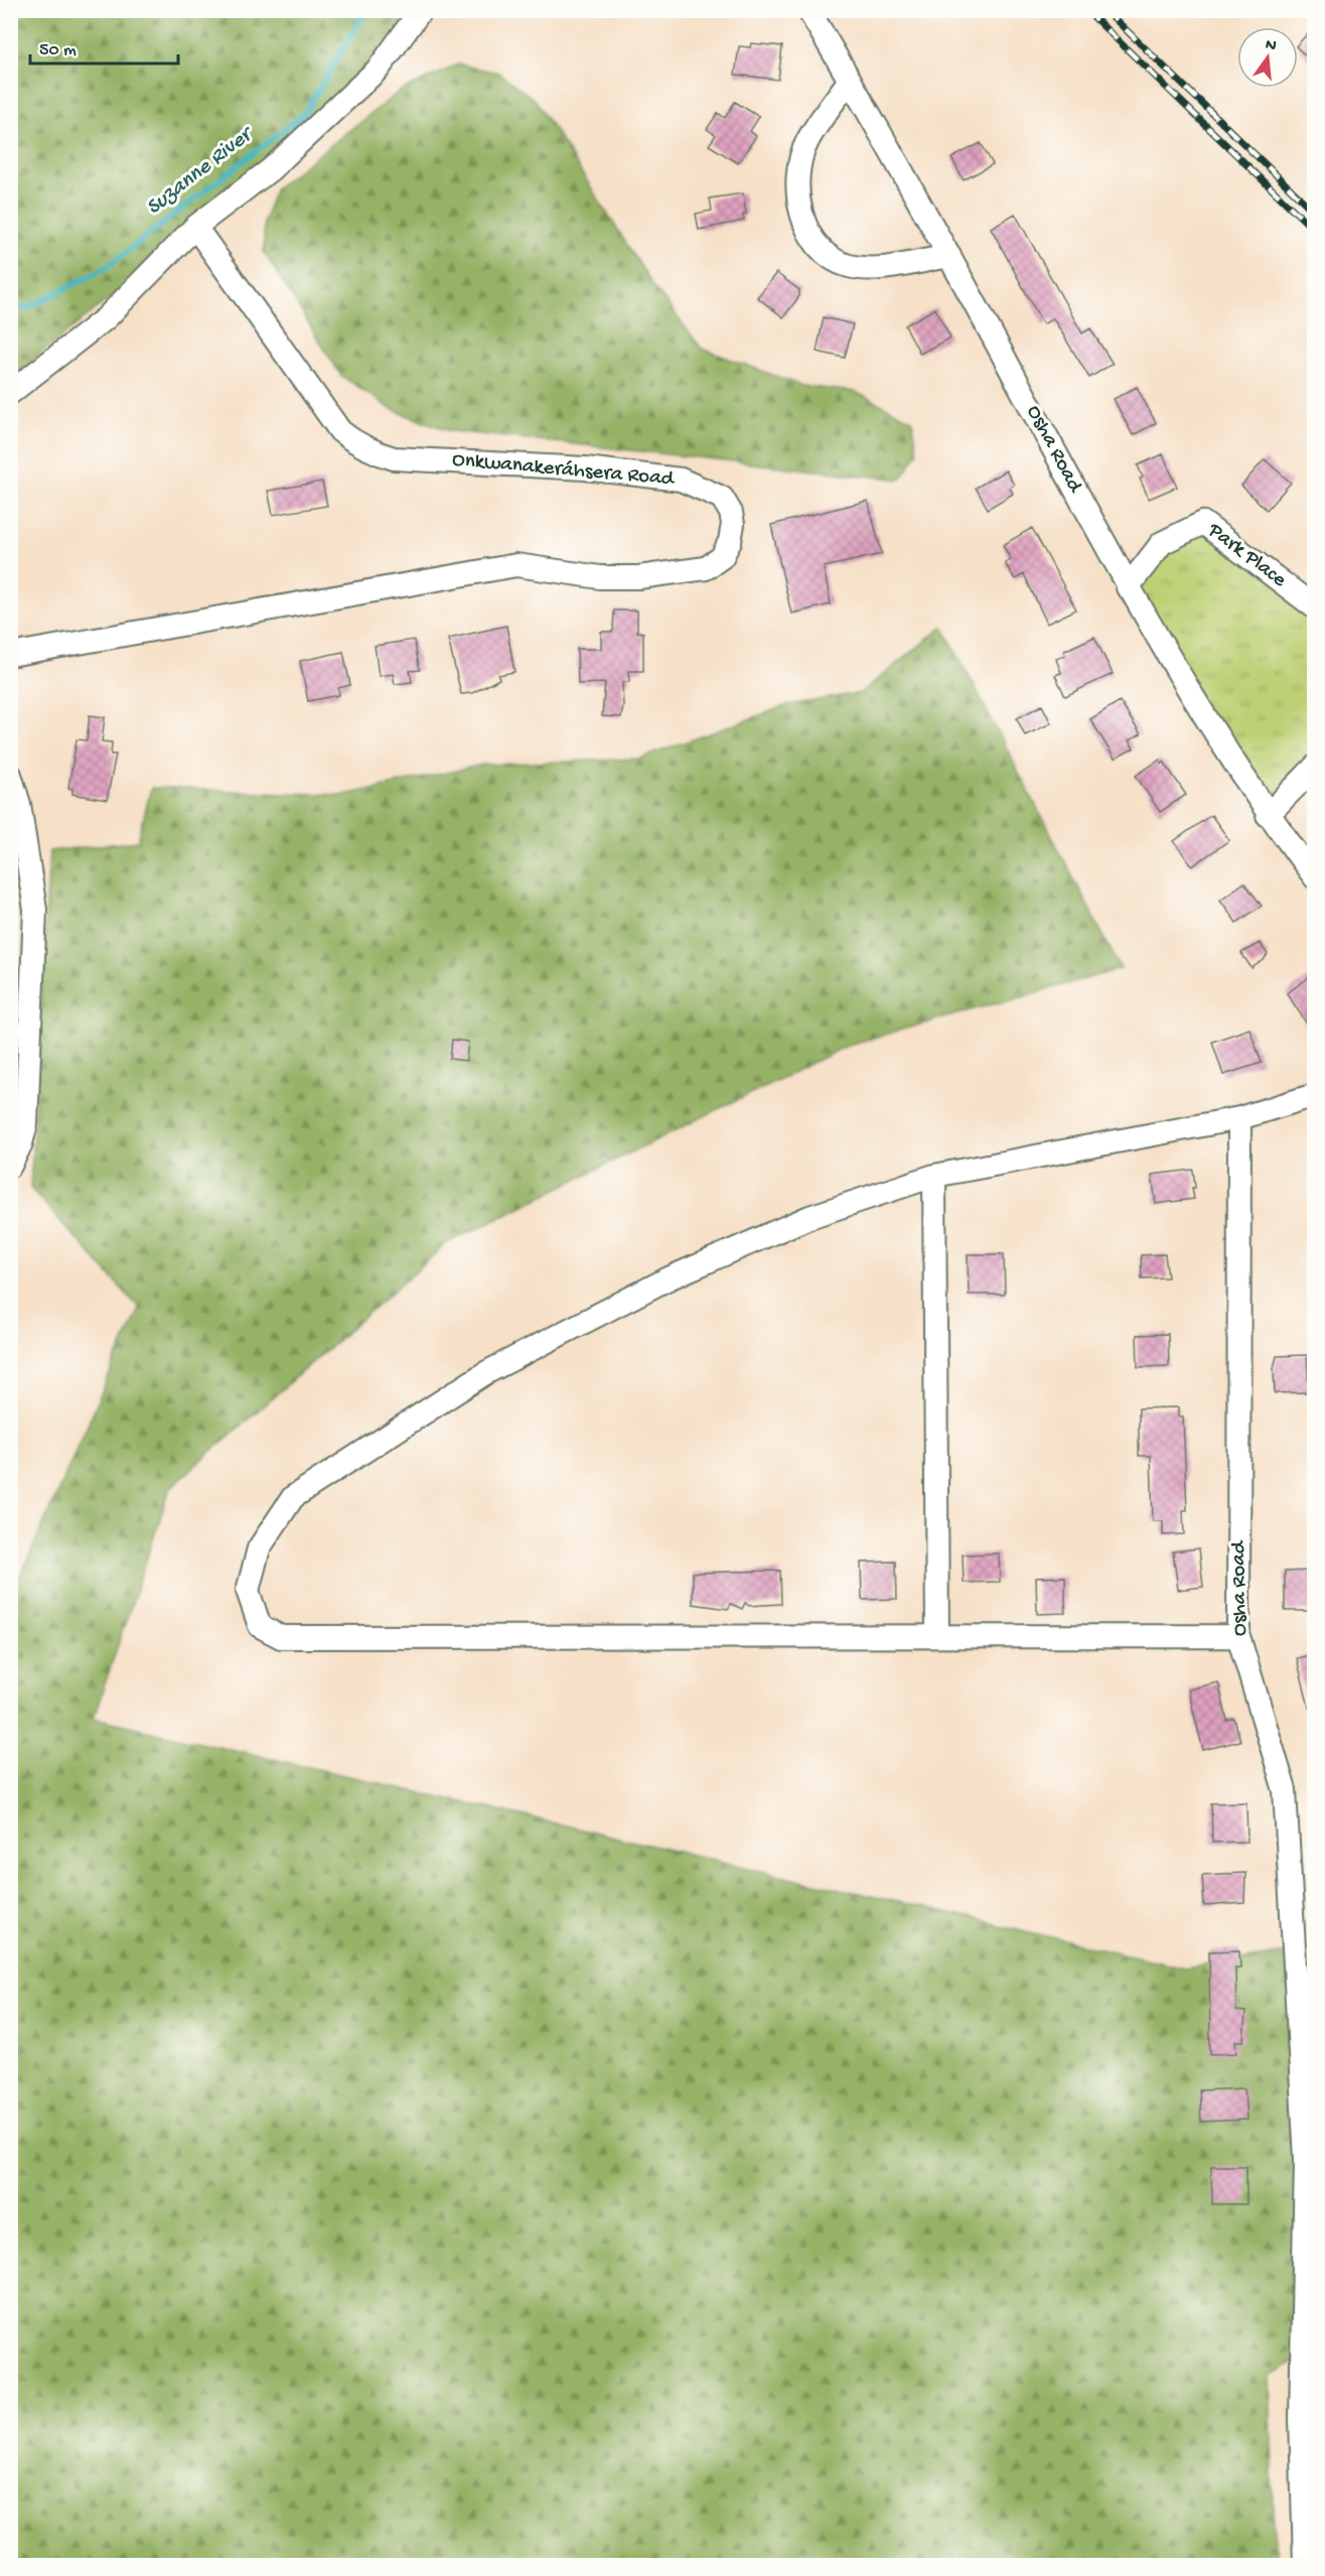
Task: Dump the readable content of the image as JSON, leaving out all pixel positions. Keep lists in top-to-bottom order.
{
  "streets": {
    "street": ["Osha Road", "Onkwanakeráhsera Road", "Park Place"]
  },
  "crossings": [
    ["Osha Road", "Park Place"]
  ],
  "water": ["Suzanne River"],
  "scale_bar": "50 m",
  "north": "top"
}
